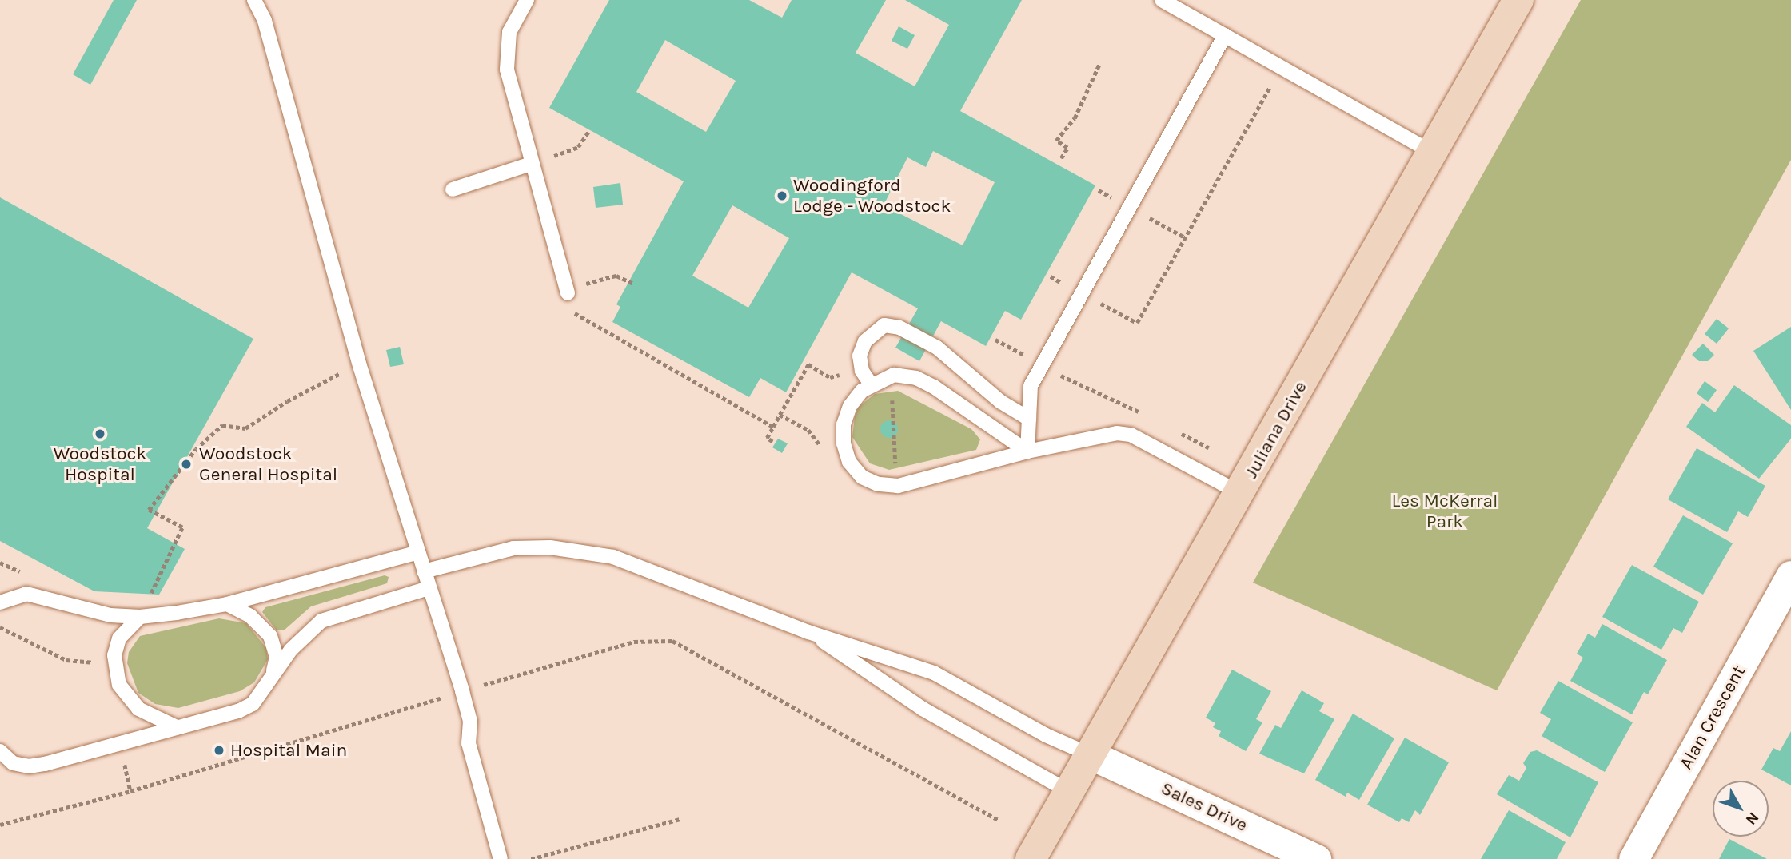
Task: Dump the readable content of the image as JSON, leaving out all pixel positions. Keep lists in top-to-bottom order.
{
  "streets": {
    "street": ["Juliana Drive", "Alan Crescent", "Sales Drive"]
  },
  "crossings": [
    ["Juliana Drive", "Sales Drive"]
  ],
  "parks": ["Les McKerral Park"],
  "places": [
    "Woodingford Lodge - Woodstock",
    "Woodstock Hospital",
    "Woodstock General Hospital",
    "Hospital Main"
  ],
  "north": "bottom right"
}
